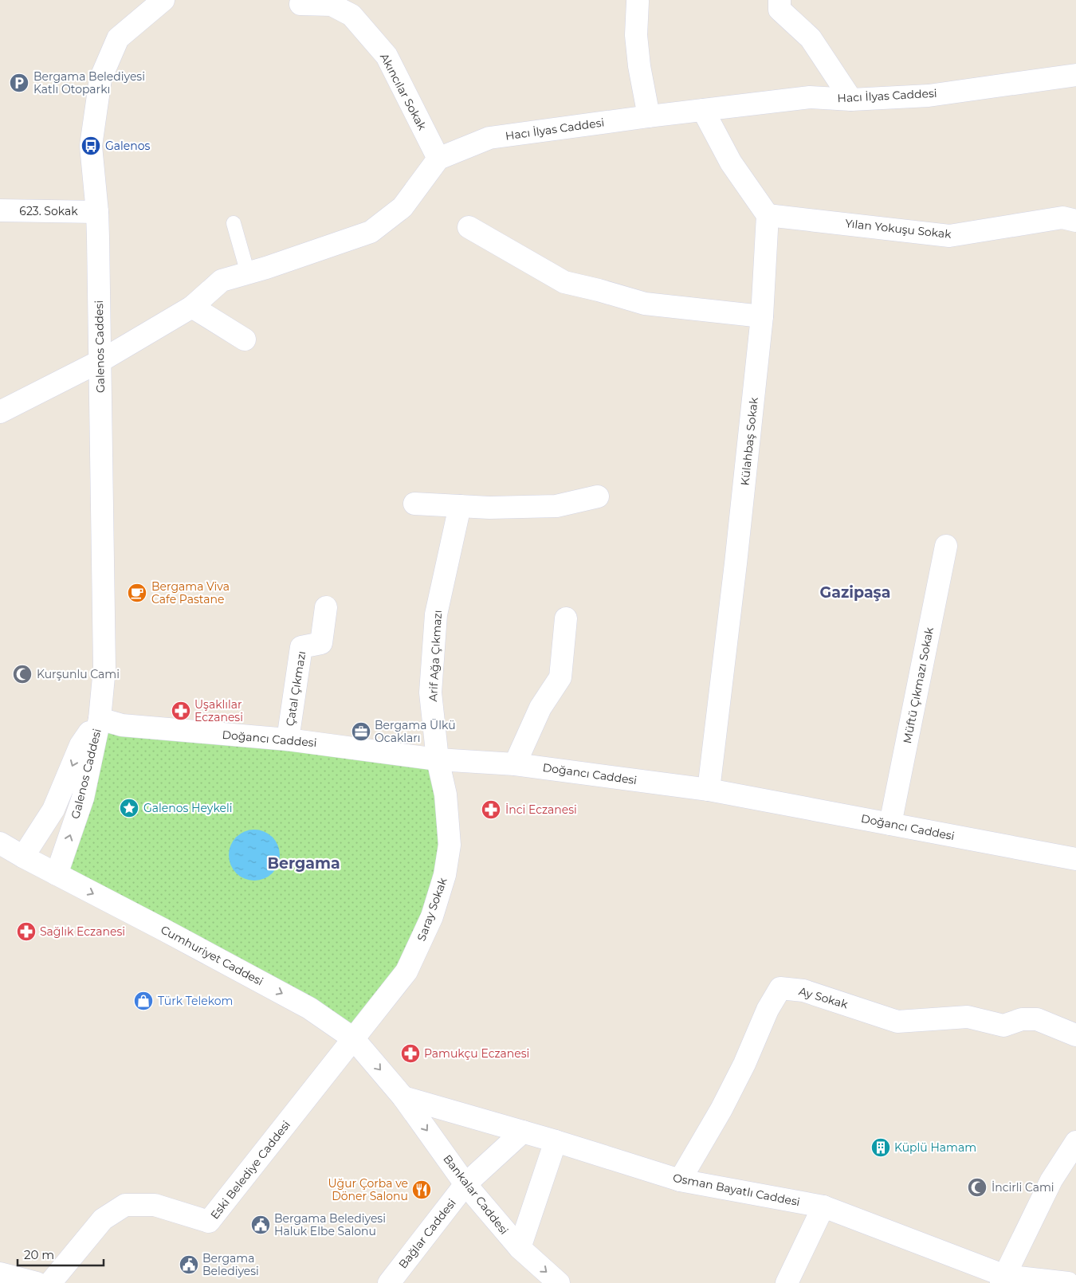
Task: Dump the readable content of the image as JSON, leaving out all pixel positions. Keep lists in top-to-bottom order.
{
  "streets": {
    "street": [
      "Akıncılar Sokak",
      "Hacı İlyas Caddesi",
      "623. Sokak",
      "Yılan Yokuşu Sokak",
      "Galenos Caddesi",
      "Külahbaş Sokak",
      "Arif Ağa Çıkmazı",
      "Müftü Çıkmazı Sokak",
      "Çatal Çıkmazı",
      "Doğancı Caddesi",
      "Saray Sokak",
      "Cumhuriyet Caddesi",
      "Ay Sokak",
      "Eski Belediye Caddesi",
      "Osman Bayatlı Caddesi",
      "Bankalar Caddesi",
      "Bağlar Caddesi"
    ]
  },
  "crossings": [
    ["Akıncılar Sokak", "Hacı İlyas Caddesi"],
    ["623. Sokak", "Galenos Caddesi"],
    ["Yılan Yokuşu Sokak", "Külahbaş Sokak"],
    ["Galenos Caddesi", "Doğancı Caddesi"],
    ["Galenos Caddesi", "Cumhuriyet Caddesi"],
    ["Külahbaş Sokak", "Doğancı Caddesi"],
    ["Arif Ağa Çıkmazı", "Doğancı Caddesi"],
    ["Arif Ağa Çıkmazı", "Saray Sokak"],
    ["Müftü Çıkmazı Sokak", "Doğancı Caddesi"],
    ["Çatal Çıkmazı", "Doğancı Caddesi"],
    ["Doğancı Caddesi", "Saray Sokak"],
    ["Saray Sokak", "Cumhuriyet Caddesi"],
    ["Saray Sokak", "Eski Belediye Caddesi"],
    ["Cumhuriyet Caddesi", "Eski Belediye Caddesi"],
    ["Cumhuriyet Caddesi", "Osman Bayatlı Caddesi"],
    ["Cumhuriyet Caddesi", "Bankalar Caddesi"],
    ["Ay Sokak", "Osman Bayatlı Caddesi"],
    ["Osman Bayatlı Caddesi", "Bankalar Caddesi"],
    ["Osman Bayatlı Caddesi", "Bağlar Caddesi"],
    ["Bankalar Caddesi", "Bağlar Caddesi"]
  ],
  "one_way": ["Cumhuriyet Caddesi", "Bankalar Caddesi"],
  "districts": ["Gazipaşa", "Bergama"],
  "places": {
    "parking": ["Bergama Belediyesi Katlı Otoparkı"],
    "bus stop": ["Galenos"],
    "cafe": ["Bergama Viva Cafe Pastane"],
    "mosque": ["Kurşunlu Cami", "İncirli Cami"],
    "pharmacy": [
      "Uşaklılar Eczanesi",
      "İnci Eczanesi",
      "Sağlık Eczanesi",
      "Pamukçu Eczanesi"
    ],
    "office": ["Bergama Ülkü Ocakları"],
    "place": ["Galenos Heykeli"],
    "shop": ["Türk Telekom"],
    "building": ["Küplü Hamam"],
    "restaurant": ["Uğur Çorba ve Döner Salonu"],
    "public building": ["Bergama Belediyesi Haluk Elbe Salonu", "Bergama Belediyesi"]
  },
  "scale_bar": "20 m"
}
